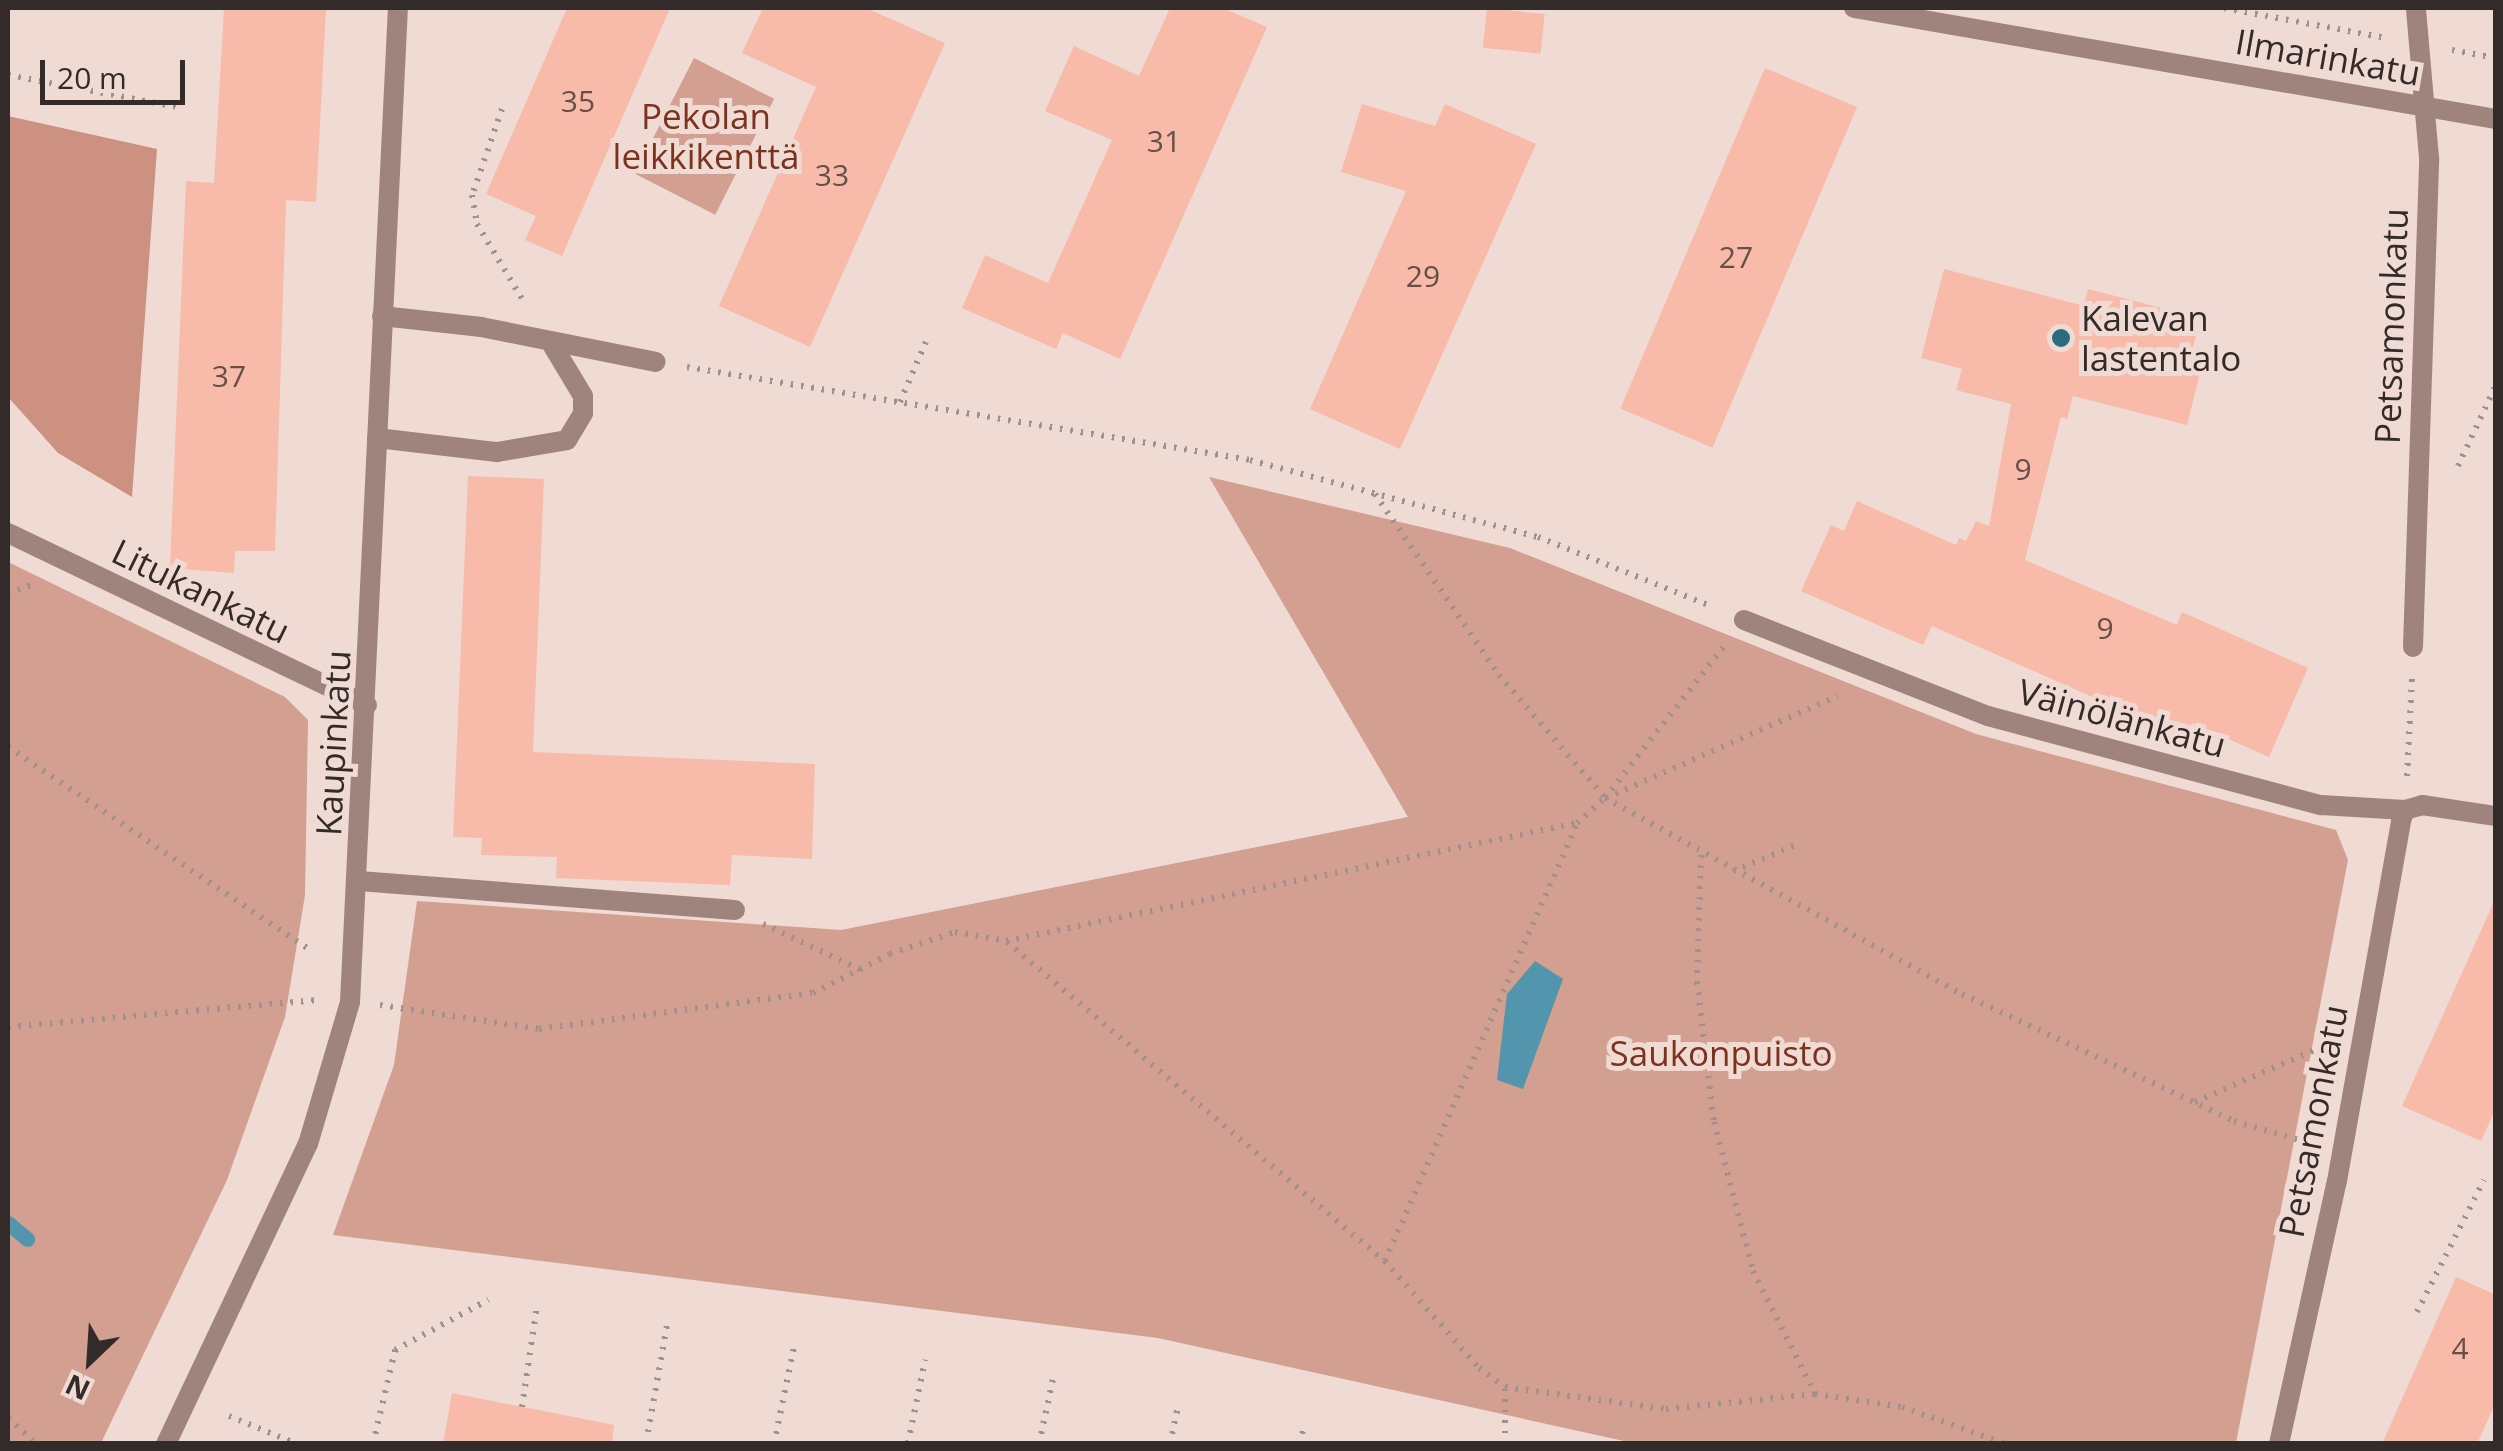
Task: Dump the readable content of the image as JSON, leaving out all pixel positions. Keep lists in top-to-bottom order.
{
  "streets": {
    "street": [
      "Ilmarinkatu",
      "Petsamonkatu",
      "Litukankatu",
      "Väinölänkatu",
      "Kaupinkatu"
    ]
  },
  "crossings": [
    ["Ilmarinkatu", "Petsamonkatu"],
    ["Petsamonkatu", "Väinölänkatu"],
    ["Litukankatu", "Kaupinkatu"]
  ],
  "parks": ["Pekolan leikkikenttä", "Saukonpuisto"],
  "places": ["Kalevan lastentalo"],
  "house_numbers": [
    "35",
    "31",
    "33",
    "27",
    "29",
    "37",
    "9",
    "9",
    "4"
  ],
  "scale_bar": "20 m",
  "north": "bottom left"
}
